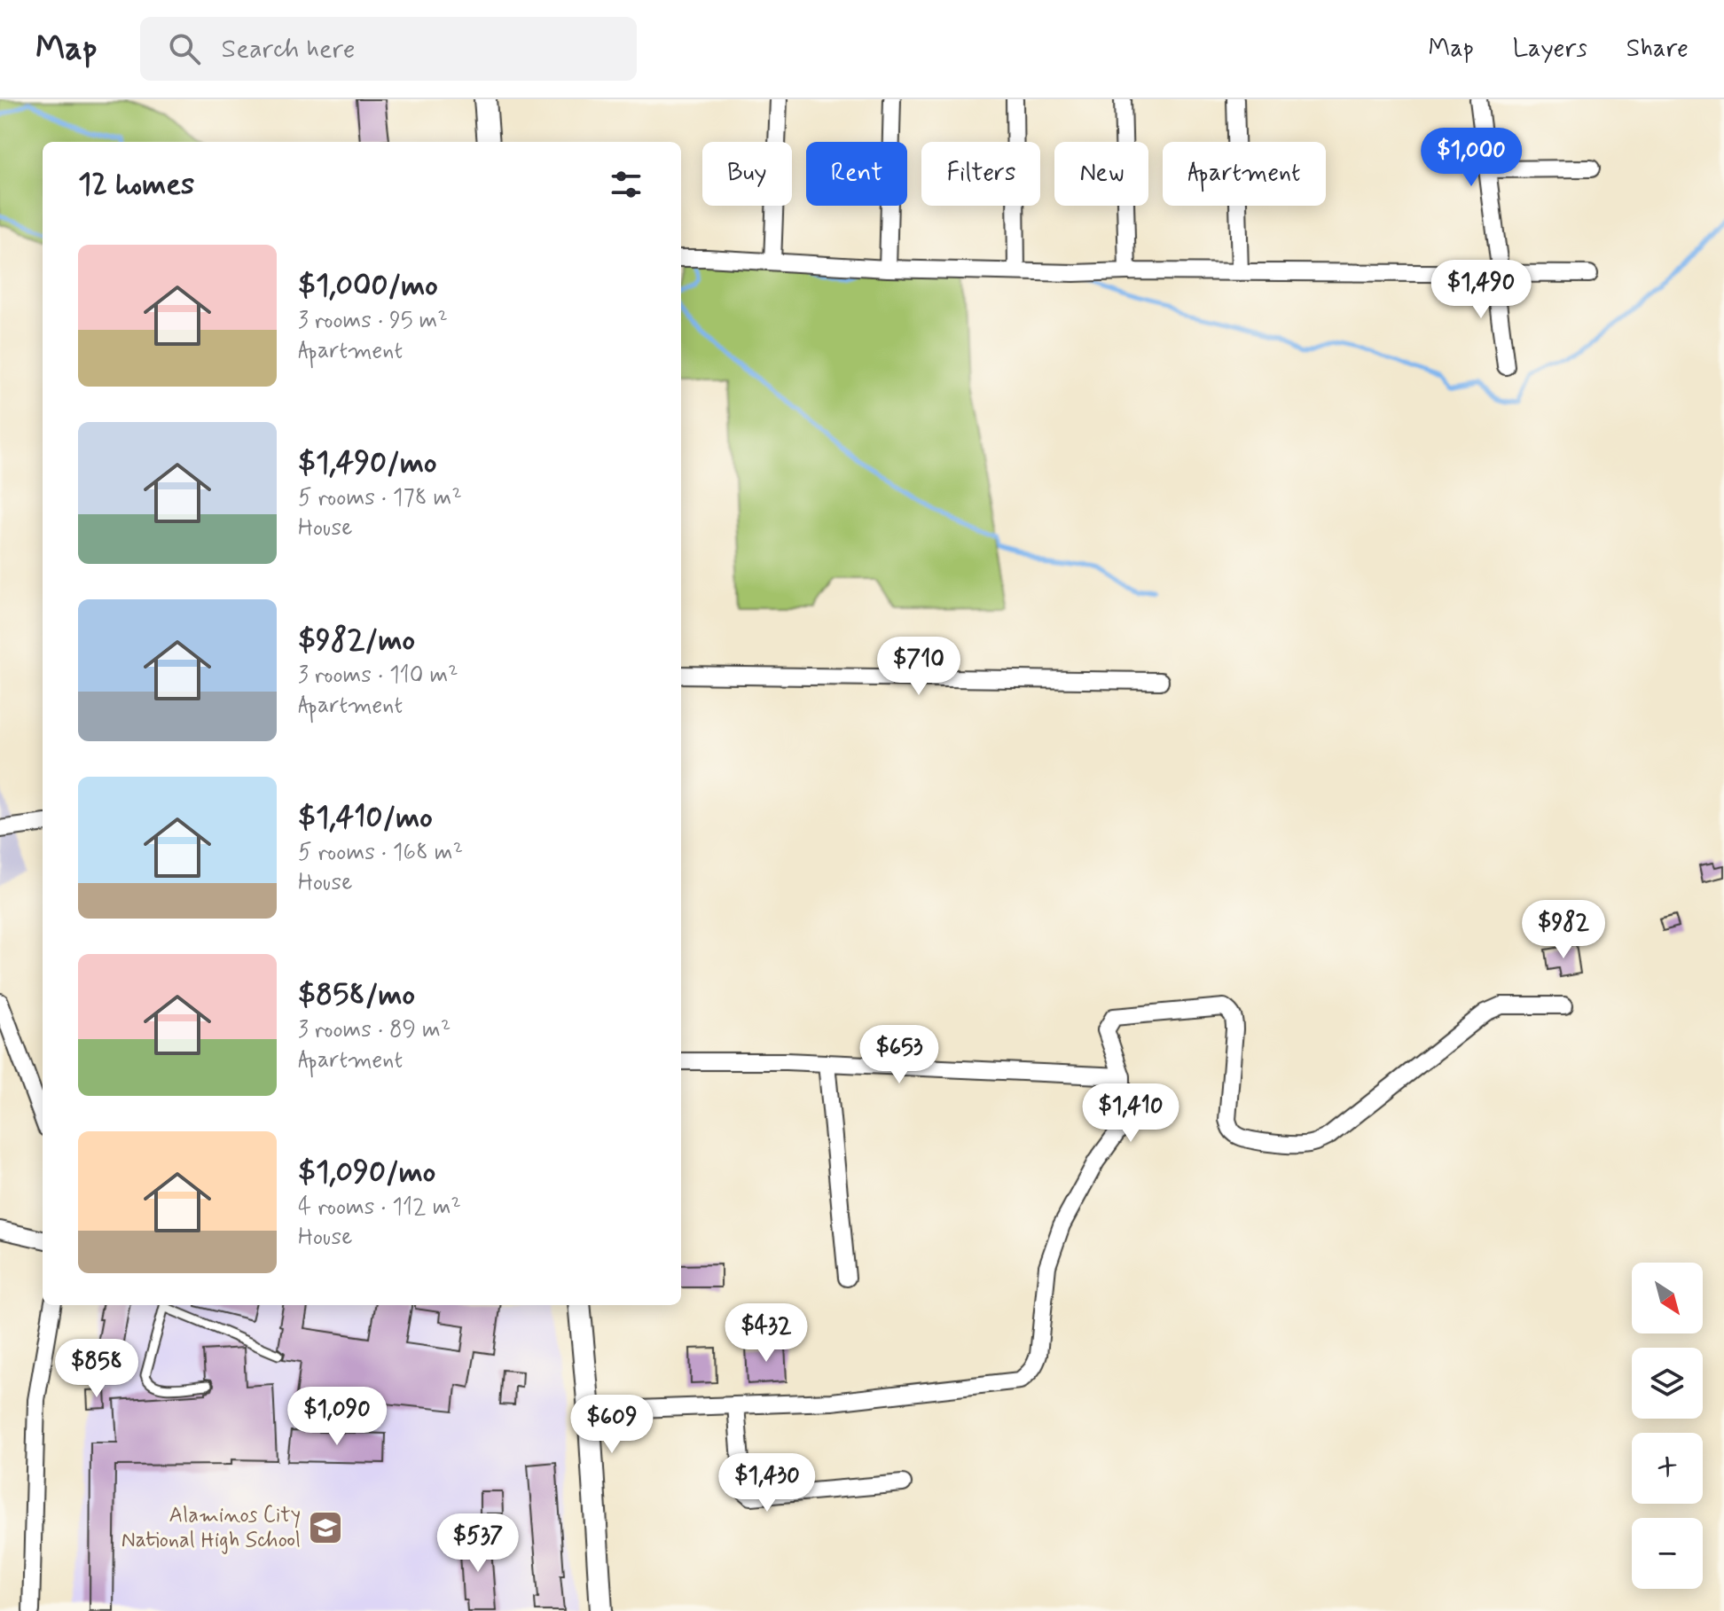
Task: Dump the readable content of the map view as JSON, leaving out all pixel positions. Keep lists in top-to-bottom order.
{
  "places": {
    "school or university": ["Alaminos City National High School"]
  },
  "north": "bottom right",
  "page": {
    "header": "Map",
    "search": "Search here",
    "nav": ["Map", "Layers", "Share"],
    "price": [
      "$1,000",
      "$1,490",
      "$710",
      "$982",
      "$653",
      "$1,410",
      "$432",
      "$858",
      "$1,090",
      "$609",
      "$1,430",
      "$537"
    ],
    "chip": [
      "Buy",
      "Rent",
      "Filters",
      "New",
      "Apartment"
    ],
    "heading": "12 homes",
    "list": [
      {
        "name": "$1,000/mo",
        "note": "3 rooms · 95 m² · Apartment"
      },
      {
        "name": "$1,490/mo",
        "note": "5 rooms · 178 m² · House"
      },
      {
        "name": "$982/mo",
        "note": "3 rooms · 110 m² · Apartment"
      },
      {
        "name": "$1,410/mo",
        "note": "5 rooms · 168 m² · House"
      },
      {
        "name": "$858/mo",
        "note": "3 rooms · 89 m² · Apartment"
      },
      {
        "name": "$1,090/mo",
        "note": "4 rooms · 112 m² · House"
      }
    ],
    "map_buttons": ["+", "−"]
  }
}
